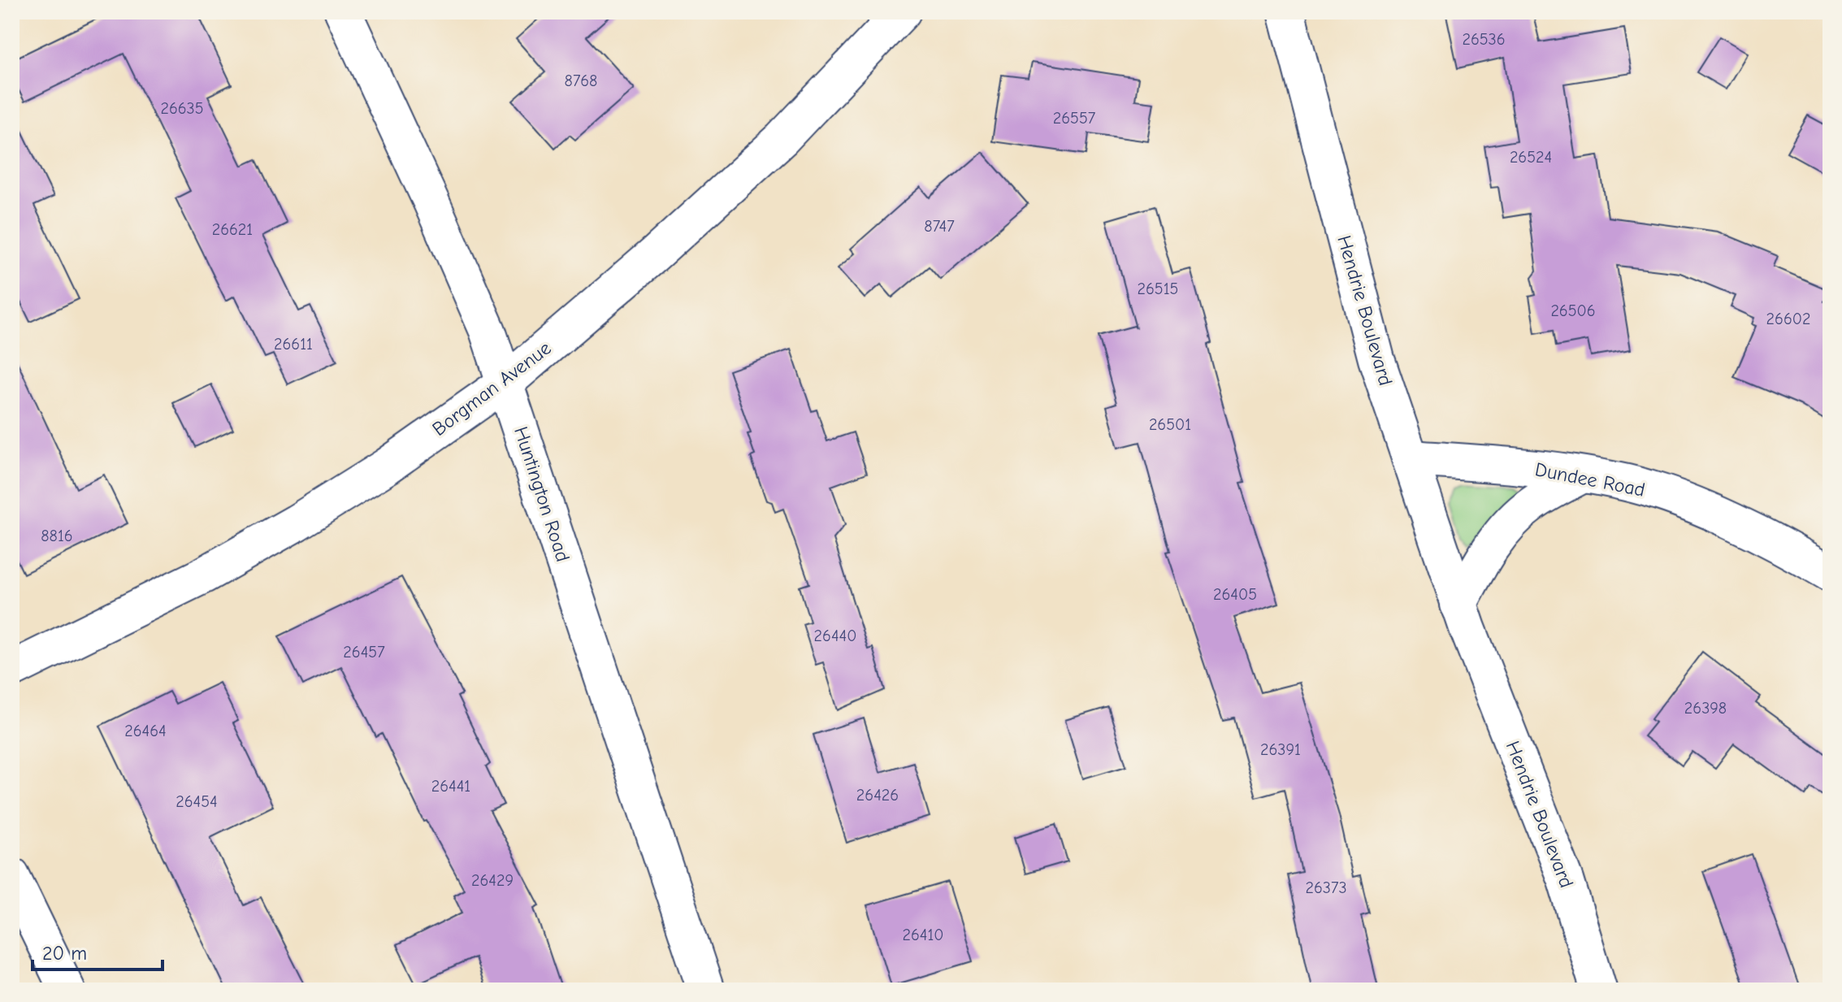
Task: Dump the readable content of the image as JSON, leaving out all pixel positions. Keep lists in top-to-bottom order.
{
  "streets": {
    "street": [
      "Hendrie Boulevard",
      "Borgman Avenue",
      "Dundee Road",
      "Huntington Road"
    ]
  },
  "crossings": [
    ["Hendrie Boulevard", "Dundee Road"],
    ["Borgman Avenue", "Huntington Road"]
  ],
  "house_numbers": [
    "26536",
    "8768",
    "26635",
    "26557",
    "26524",
    "8747",
    "26621",
    "26515",
    "26506",
    "26602",
    "26611",
    "26501",
    "8816",
    "26405",
    "26440",
    "26457",
    "26398",
    "26464",
    "26391",
    "26441",
    "26426",
    "26454",
    "26429",
    "26373",
    "26410"
  ],
  "scale_bar": "20 m"
}
